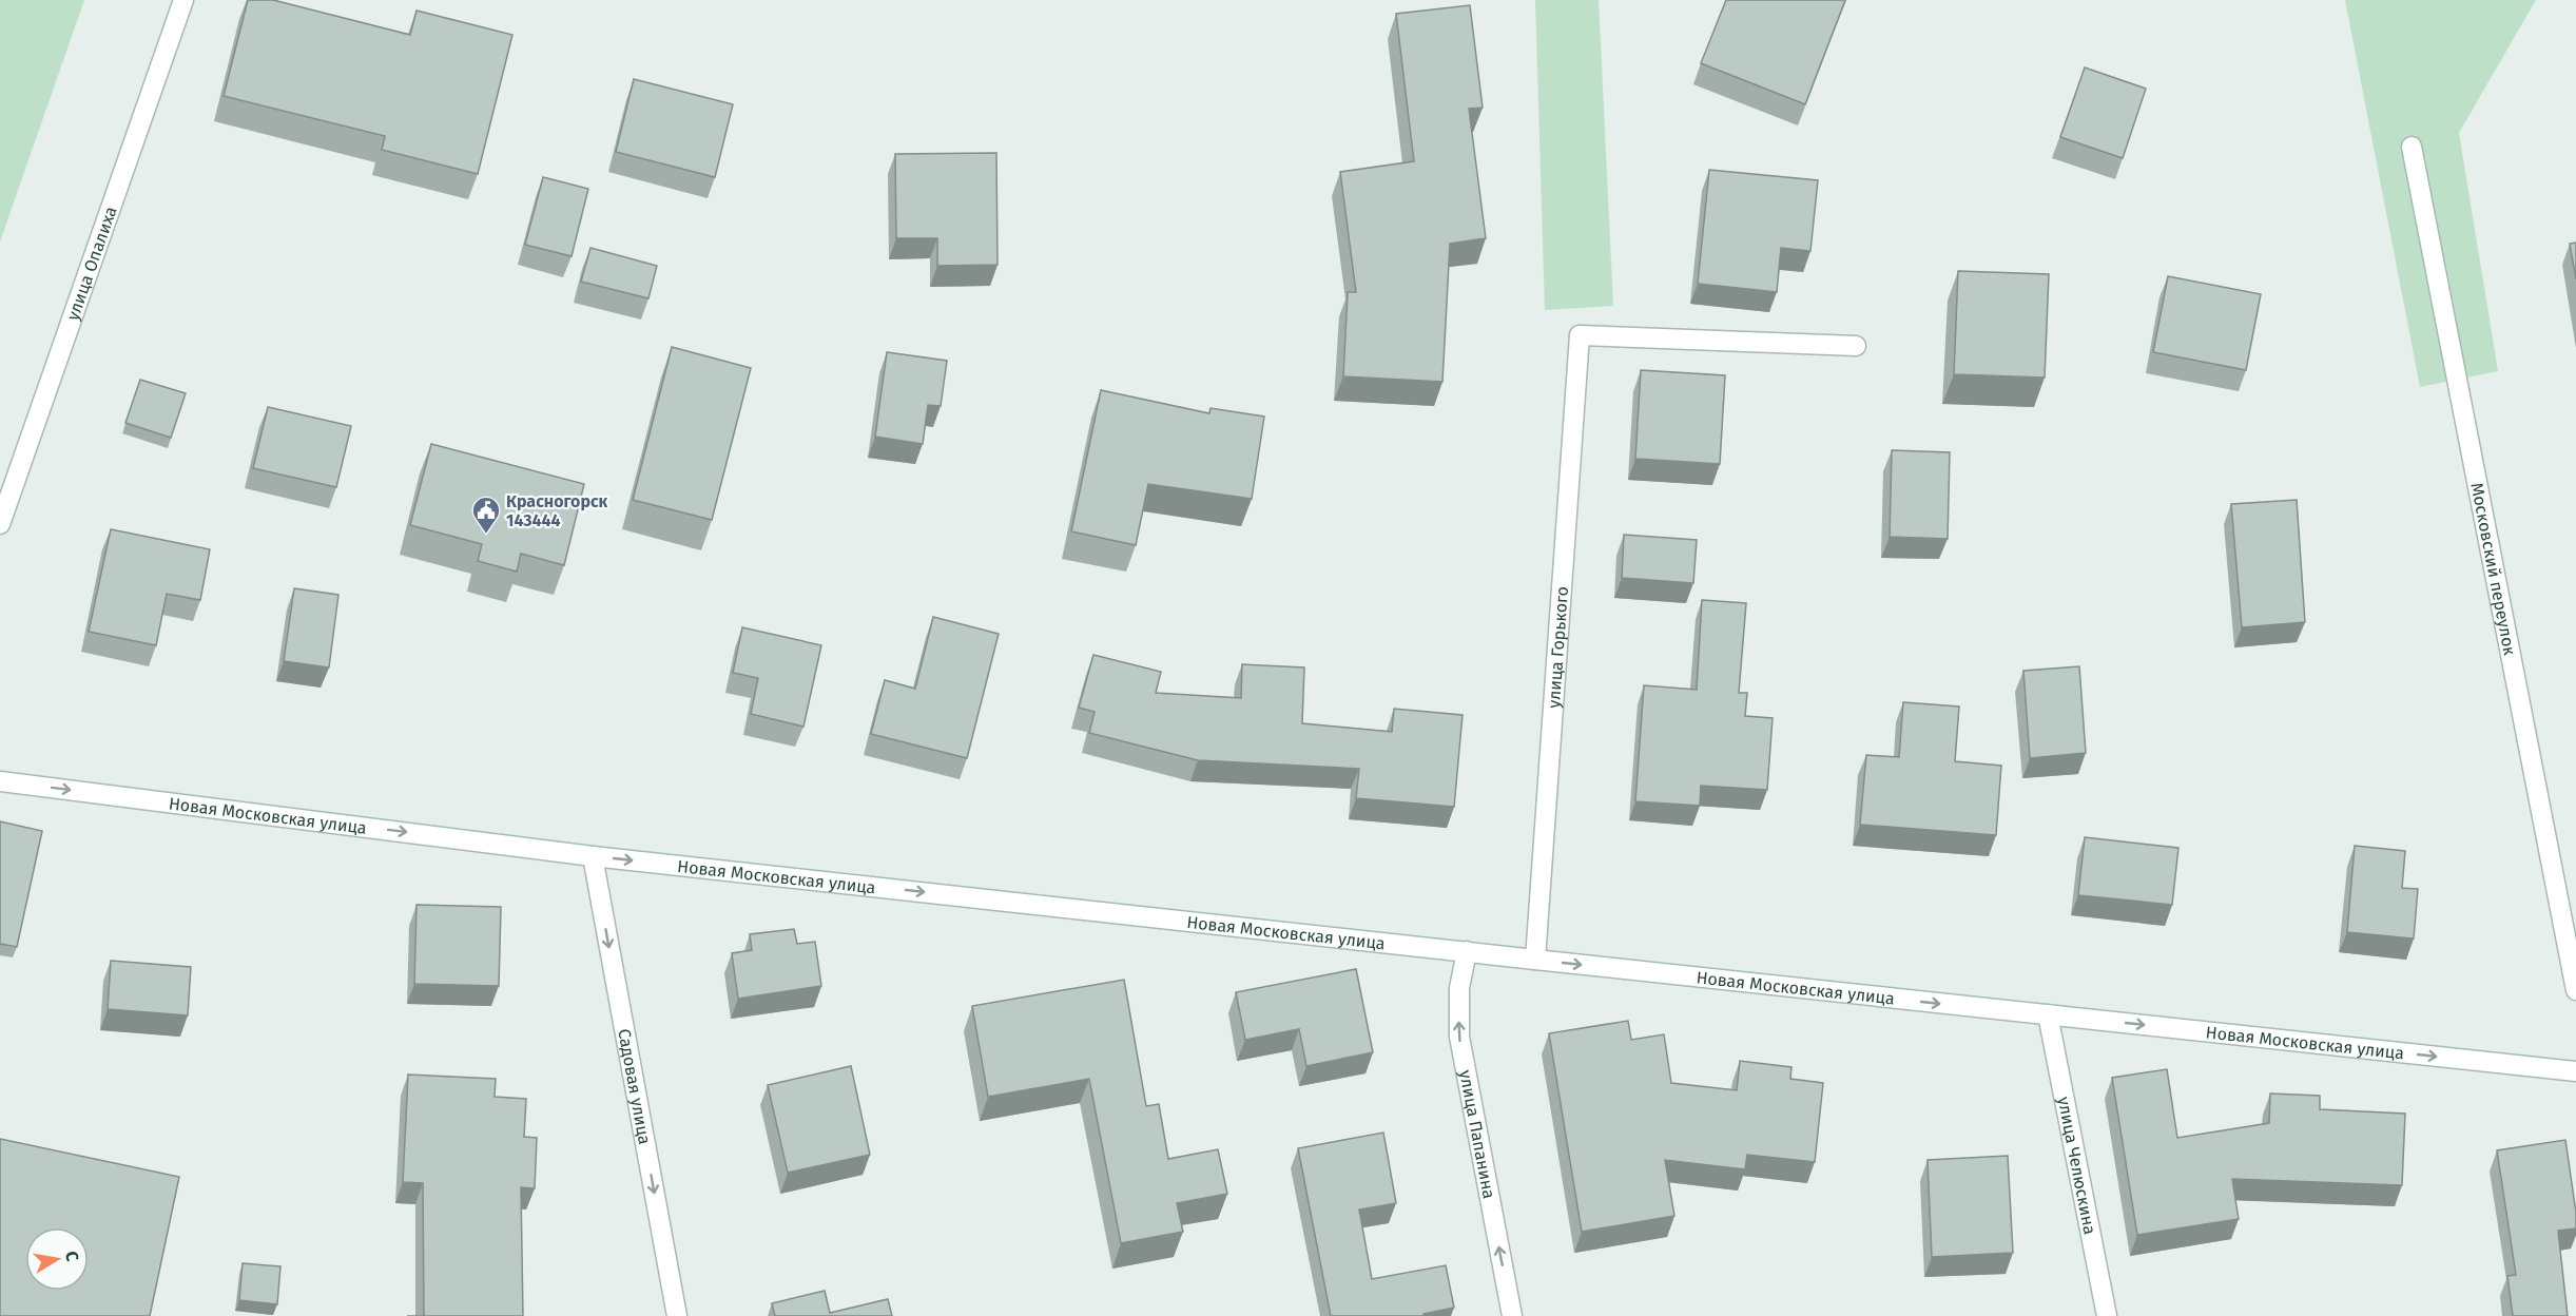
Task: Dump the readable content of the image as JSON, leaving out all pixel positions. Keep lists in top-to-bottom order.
{
  "streets": {
    "street": [
      "улица Опалиха",
      "Московский переулок",
      "улица Горького",
      "Новая Московская улица",
      "Садовая улица",
      "улица Папанина",
      "улица Челюскина"
    ]
  },
  "crossings": [
    ["улица Горького", "Новая Московская улица"],
    ["Новая Московская улица", "Садовая улица"],
    ["Новая Московская улица", "улица Папанина"],
    ["Новая Московская улица", "улица Челюскина"]
  ],
  "one_way": ["Новая Московская улица", "Садовая улица", "улица Папанина"],
  "places": {
    "public building": ["Красногорск 143444"]
  },
  "north": "right"
}
